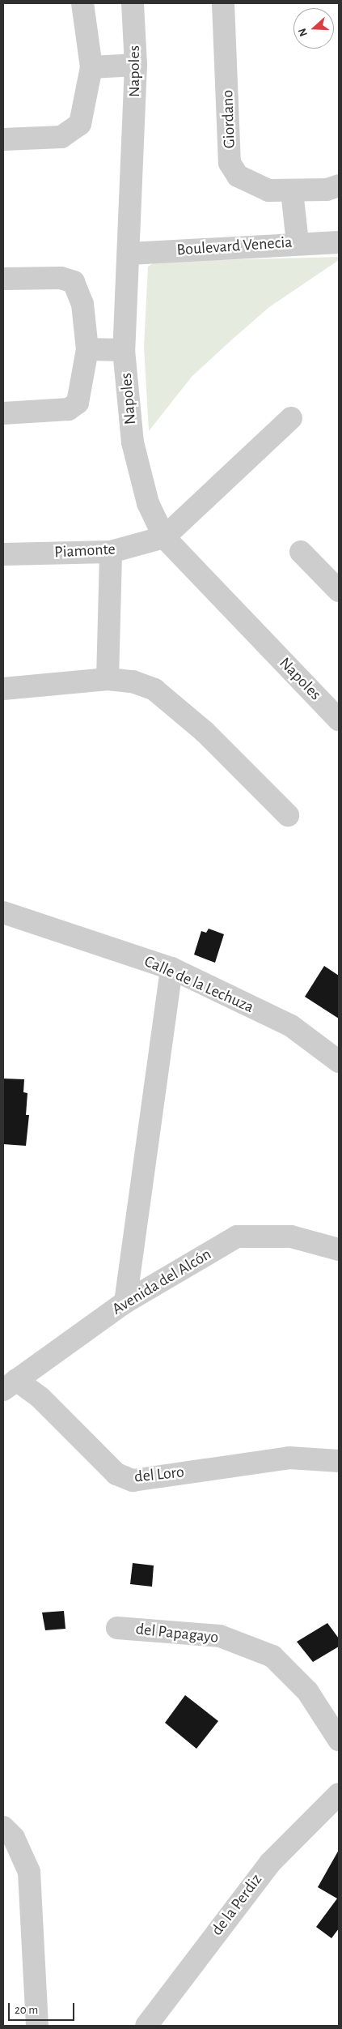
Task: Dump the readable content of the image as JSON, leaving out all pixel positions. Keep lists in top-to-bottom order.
{
  "streets": {
    "street": [
      "Napoles",
      "Giordano",
      "Boulevard Venecia",
      "Piamonte",
      "Calle de la Lechuza",
      "Avenida del Alcón",
      "del Loro",
      "del Papagayo",
      "de la Perdiz"
    ]
  },
  "crossings": [
    ["Napoles", "Boulevard Venecia"],
    ["Napoles", "Piamonte"],
    ["Avenida del Alcón", "del Loro"]
  ],
  "scale_bar": "20 m",
  "north": "left"
}
